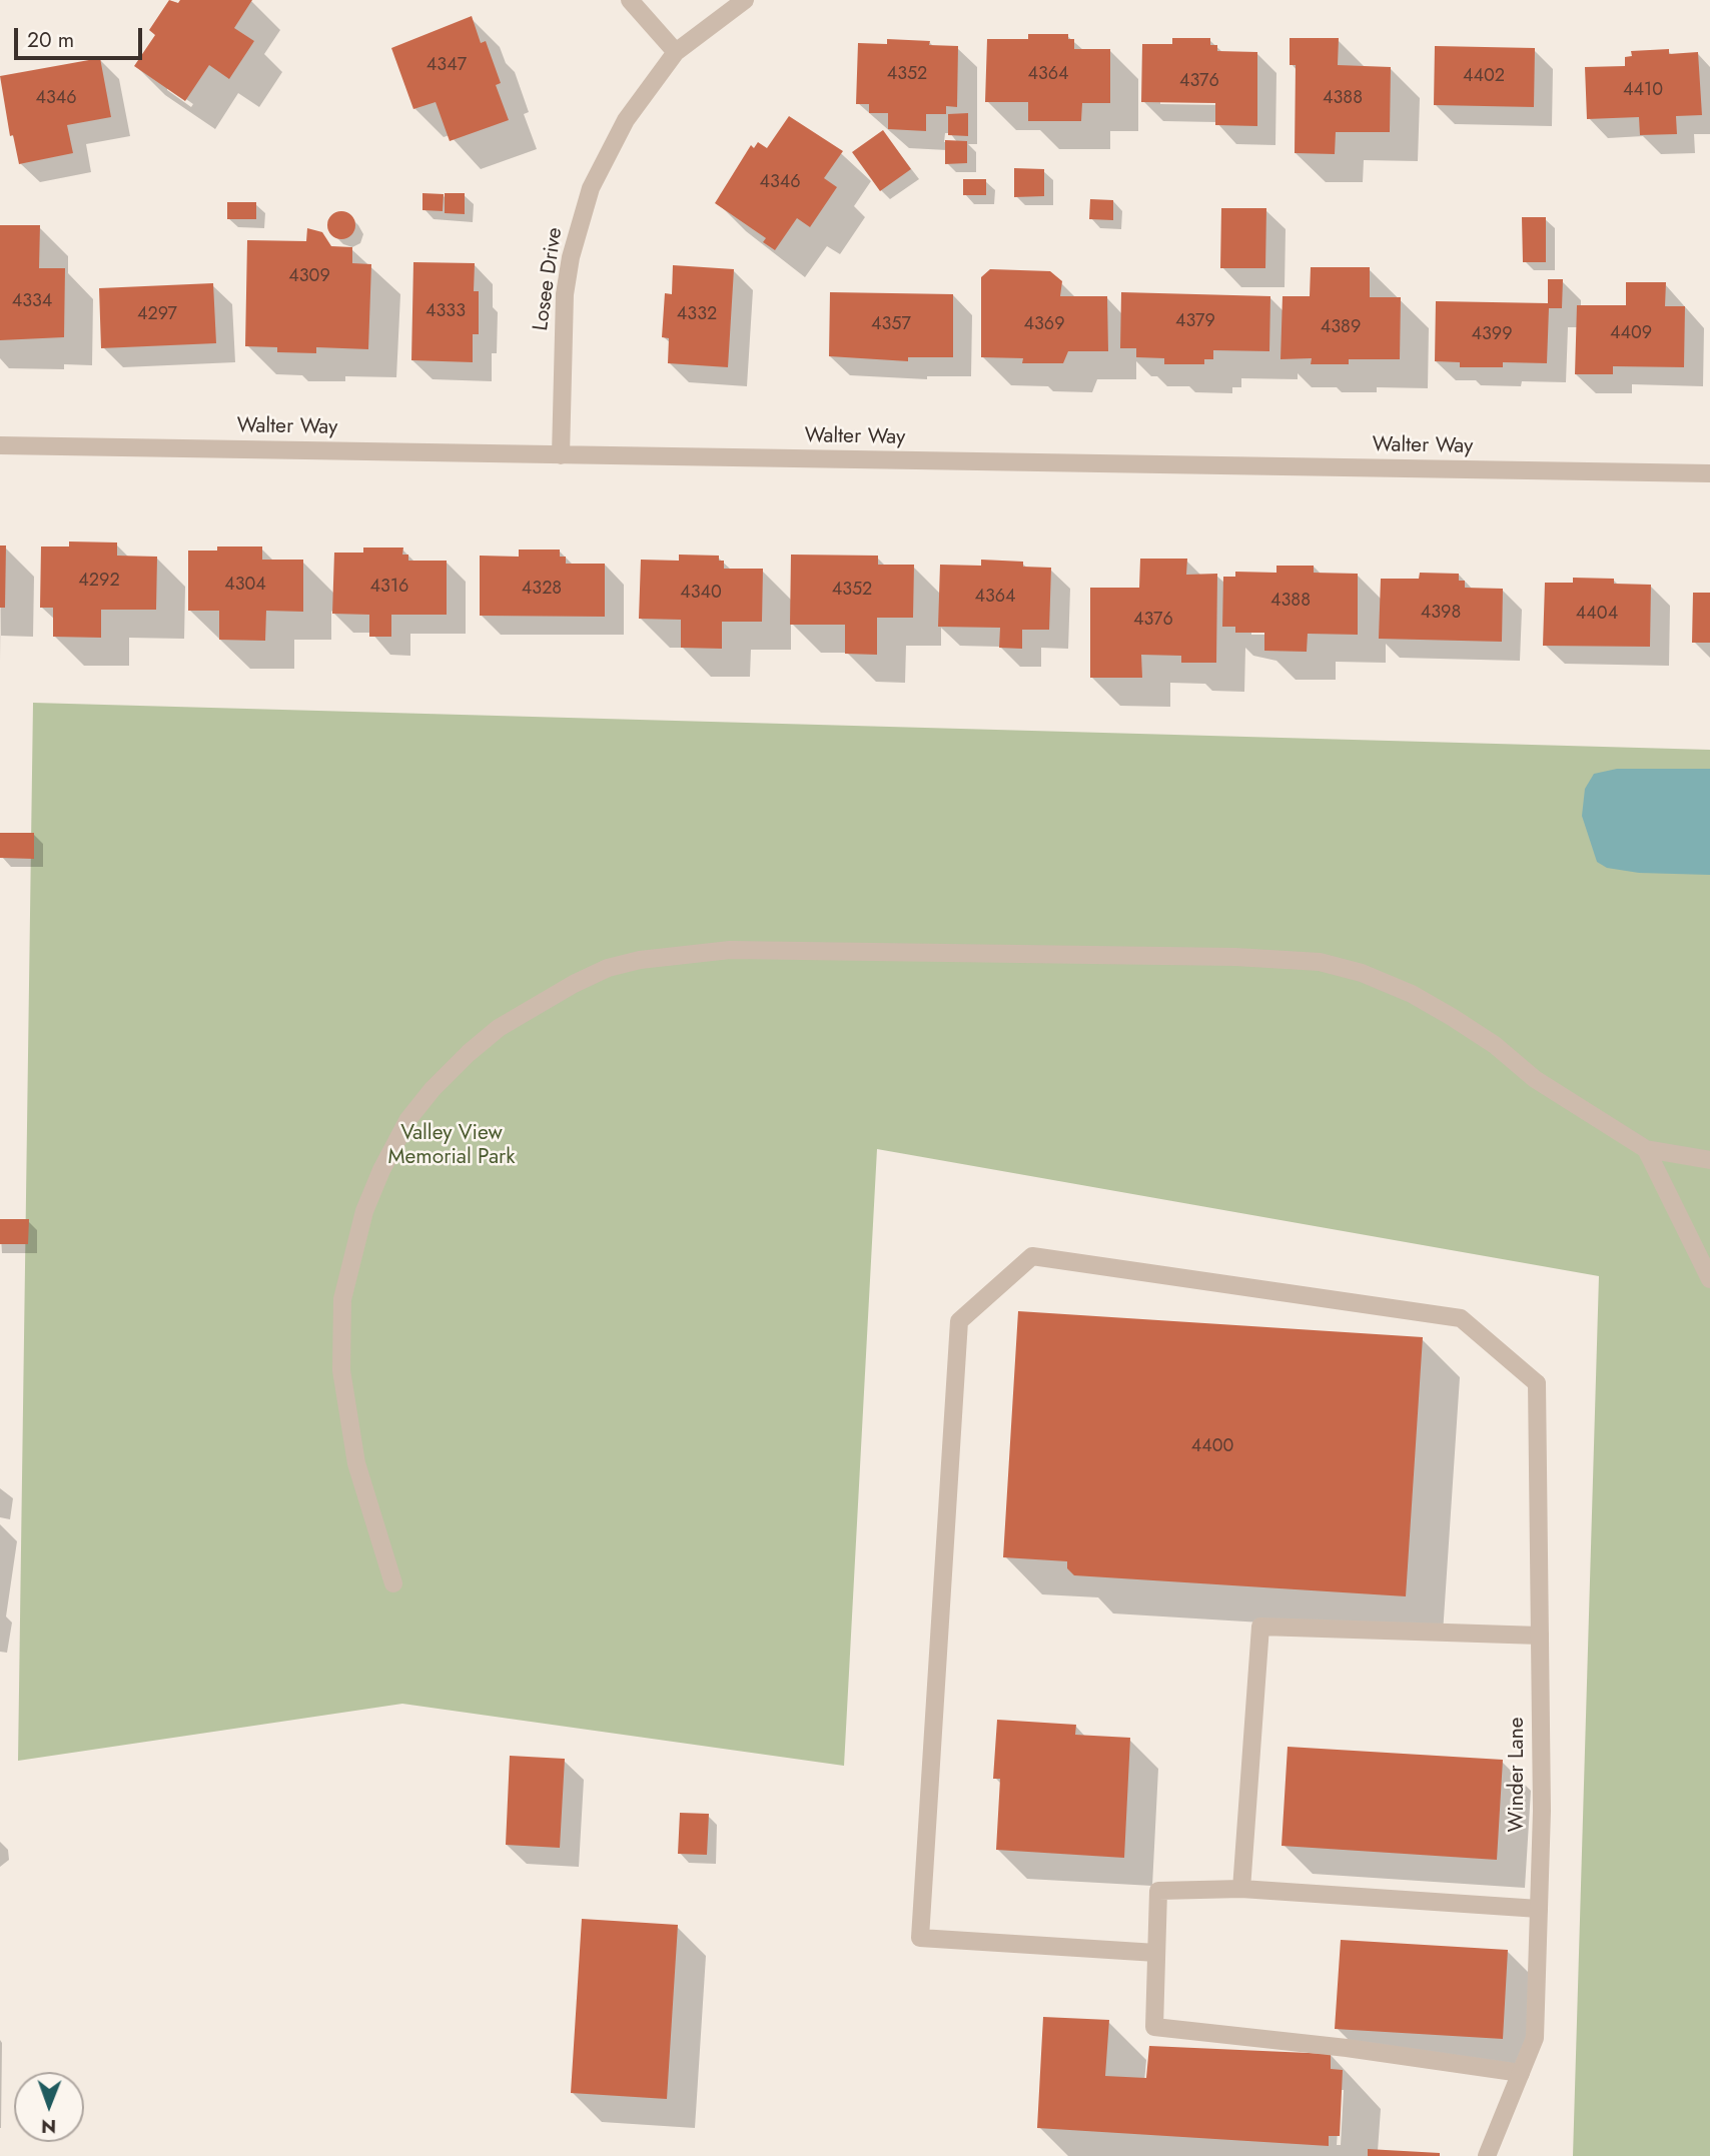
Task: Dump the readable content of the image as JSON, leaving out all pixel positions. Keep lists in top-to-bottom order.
{
  "streets": {
    "street": ["Losee Drive", "Walter Way", "Winder Lane"]
  },
  "crossings": [
    ["Losee Drive", "Walter Way"]
  ],
  "parks": ["Valley View Memorial Park"],
  "house_numbers": [
    "4347",
    "4352",
    "4364",
    "4402",
    "4376",
    "4410",
    "4346",
    "4388",
    "4346",
    "4309",
    "4334",
    "4333",
    "4297",
    "4332",
    "4379",
    "4357",
    "4369",
    "4389",
    "4409",
    "4399",
    "4292",
    "4304",
    "4316",
    "4328",
    "4352",
    "4340",
    "4364",
    "4388",
    "4398",
    "4404",
    "4376",
    "4400"
  ],
  "scale_bar": "20 m",
  "north": "bottom"
}
